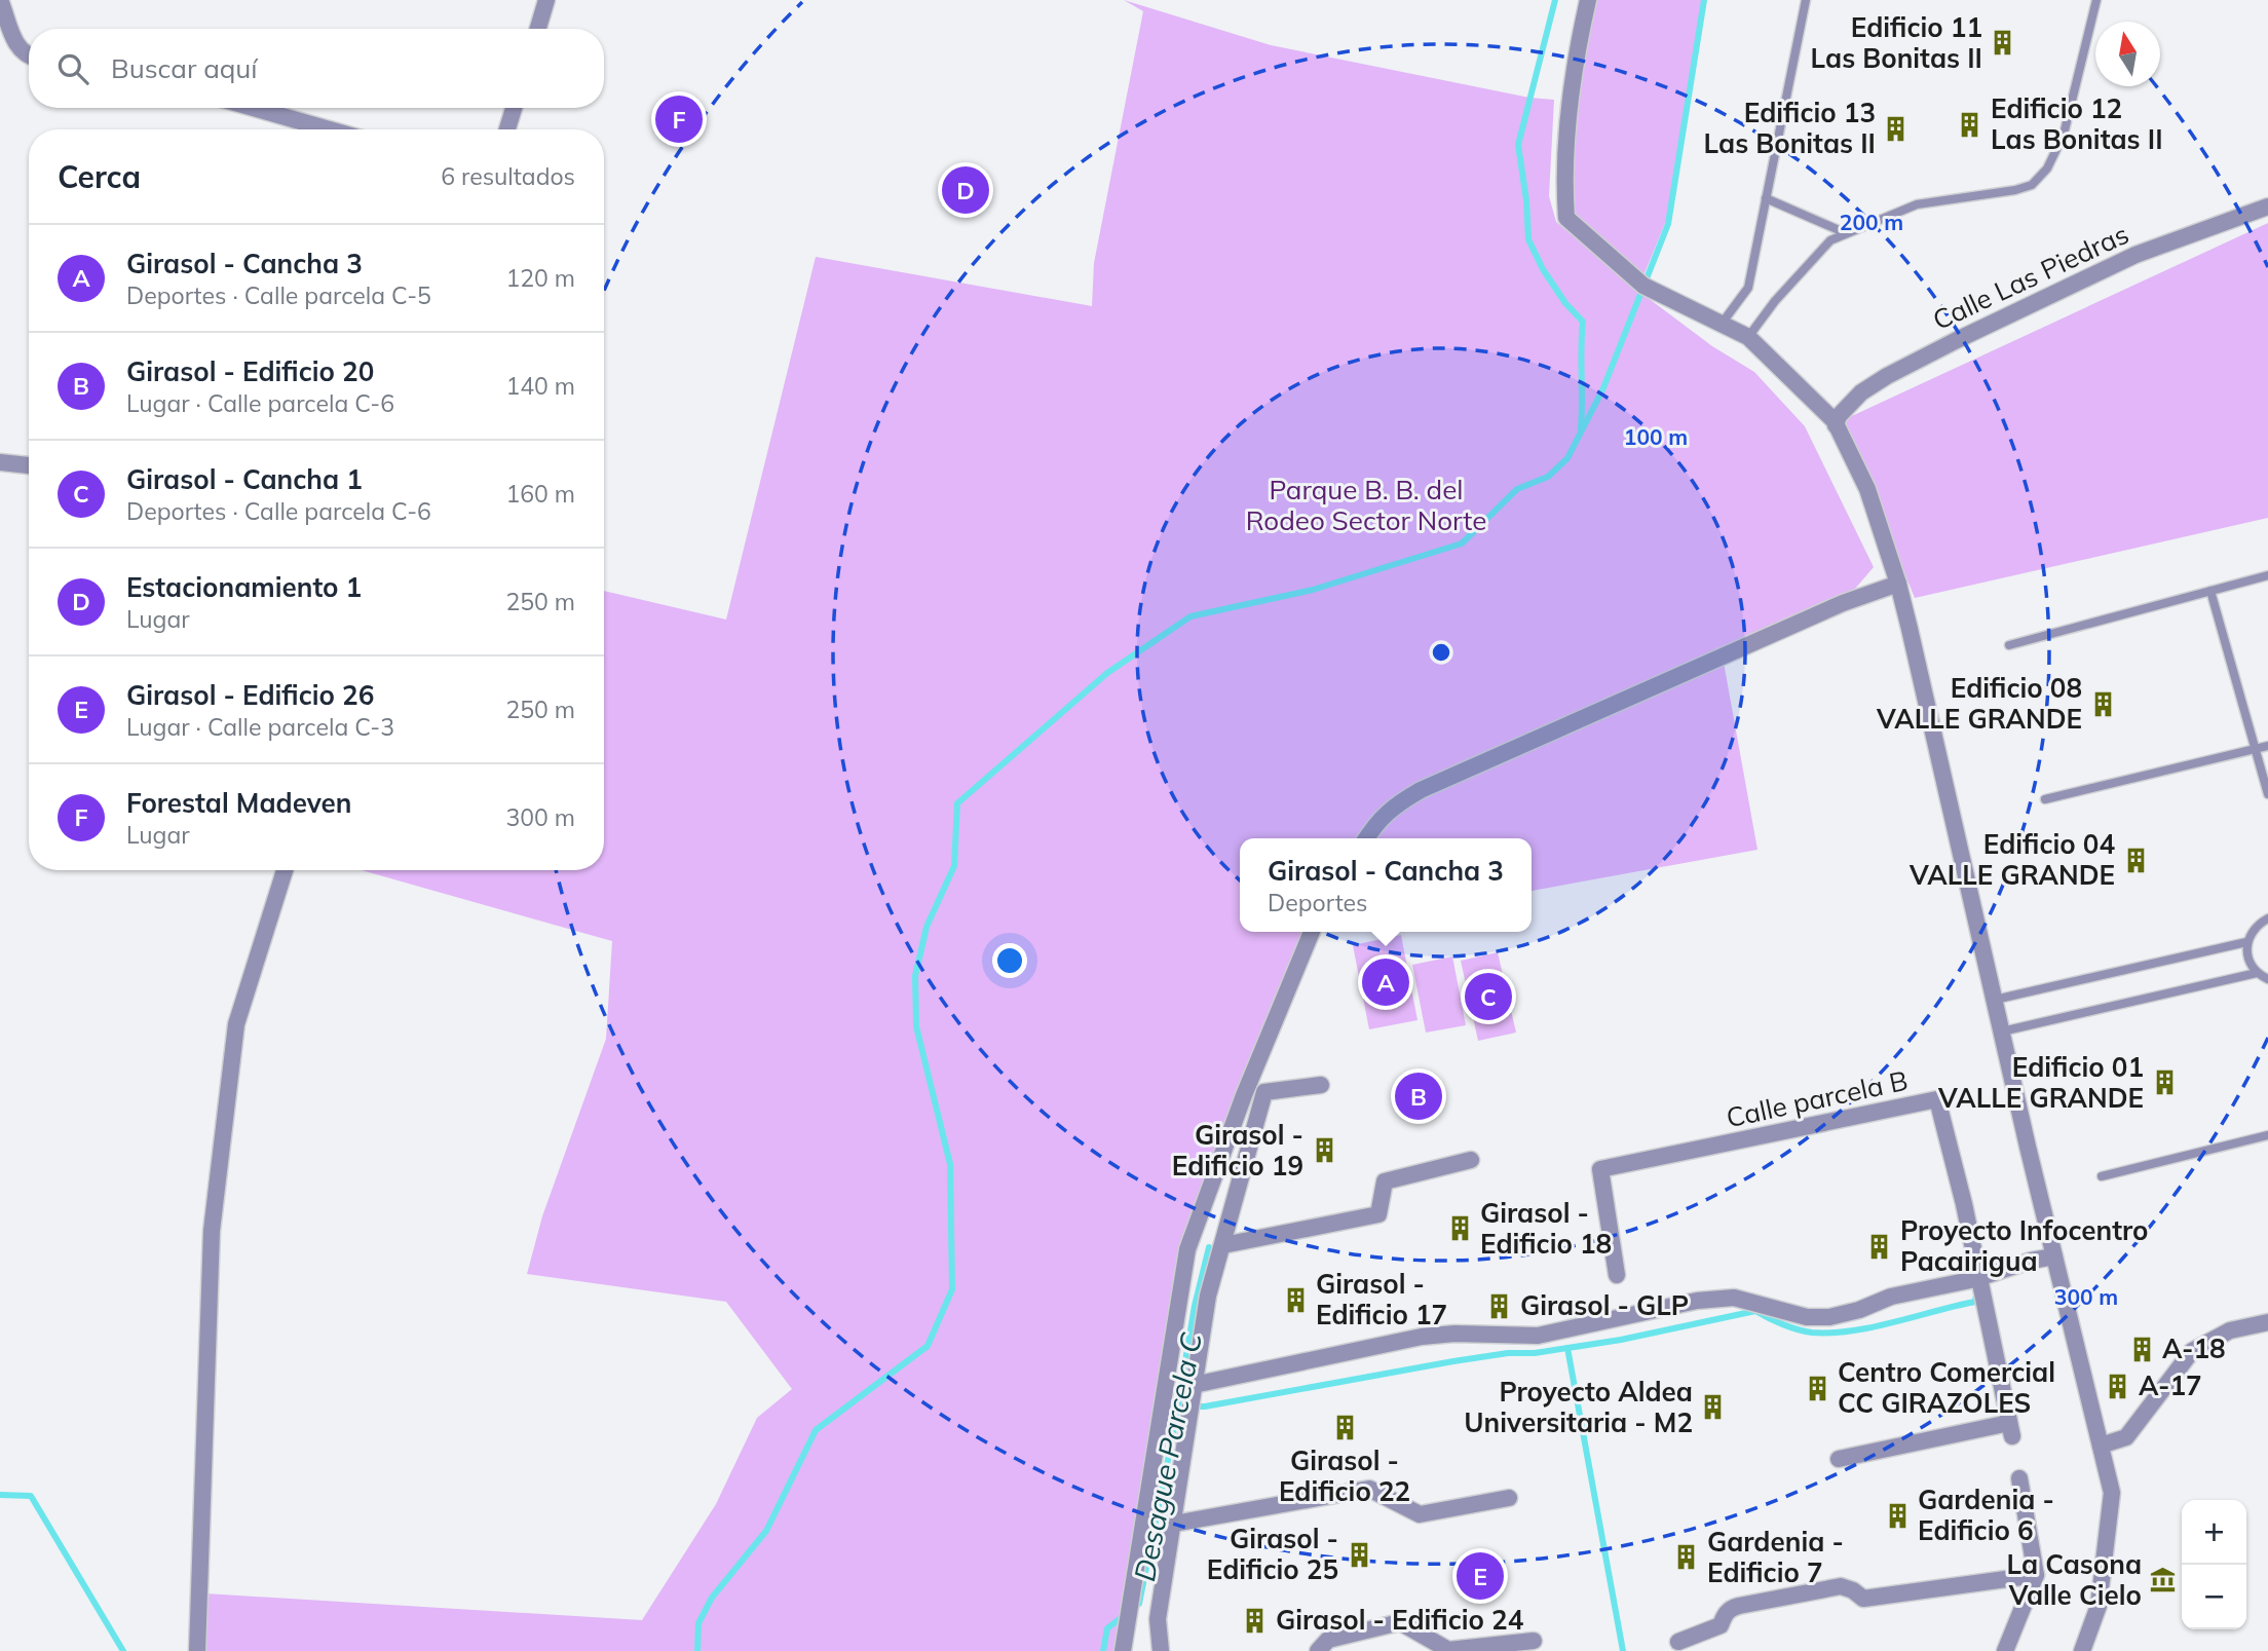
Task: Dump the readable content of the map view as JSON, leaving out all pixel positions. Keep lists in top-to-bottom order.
{
  "streets": {
    "street": ["Calle Las Piedras", "Calle parcela B"]
  },
  "water": ["Desague Parcela C"],
  "parks": ["Parque B. B. del Rodeo Sector Norte"],
  "places": {
    "building": [
      "Edificio 11 Las Bonitas II",
      "Edificio 12 Las Bonitas II",
      "Edificio 13 Las Bonitas II",
      "Edificio 08 VALLE GRANDE",
      "Edificio 04 VALLE GRANDE",
      "Edificio 01 VALLE GRANDE",
      "Girasol - Edificio 19",
      "Girasol - Edificio 18",
      "Proyecto Infocentro Pacairigua",
      "Girasol - Edificio 17",
      "Girasol - GLP",
      "A-18",
      "A-17",
      "Centro Comercial CC GIRAZOLES",
      "Proyecto Aldea Universitaria - M2",
      "Girasol - Edificio 22",
      "Gardenia - Edificio 6",
      "Girasol - Edificio 25",
      "Gardenia - Edificio 7",
      "Girasol - Edificio 24"
    ],
    "museum": ["La Casona Valle Cielo"]
  },
  "north": "top",
  "page": {
    "search": "Buscar aquí",
    "pins": [
      "F",
      "D",
      "A",
      "C",
      "B",
      "E"
    ],
    "heading": ["Cerca", "6 resultados"],
    "list": [
      {
        "mark": "A",
        "name": "Girasol - Cancha 3",
        "note": "Deportes · Calle parcela C-5",
        "value": "120 m"
      },
      {
        "mark": "B",
        "name": "Girasol - Edificio 20",
        "note": "Lugar · Calle parcela C-6",
        "value": "140 m"
      },
      {
        "mark": "C",
        "name": "Girasol - Cancha 1",
        "note": "Deportes · Calle parcela C-6",
        "value": "160 m"
      },
      {
        "mark": "D",
        "name": "Estacionamiento 1",
        "note": "Lugar",
        "value": "250 m"
      },
      {
        "mark": "E",
        "name": "Girasol - Edificio 26",
        "note": "Lugar · Calle parcela C-3",
        "value": "250 m"
      },
      {
        "mark": "F",
        "name": "Forestal Madeven",
        "note": "Lugar",
        "value": "300 m"
      }
    ],
    "popup": ["Girasol - Cancha 3", "Deportes"],
    "map_buttons": ["+", "−"]
  },
  "rings": ["200 m", "100 m", "300 m"]
}
